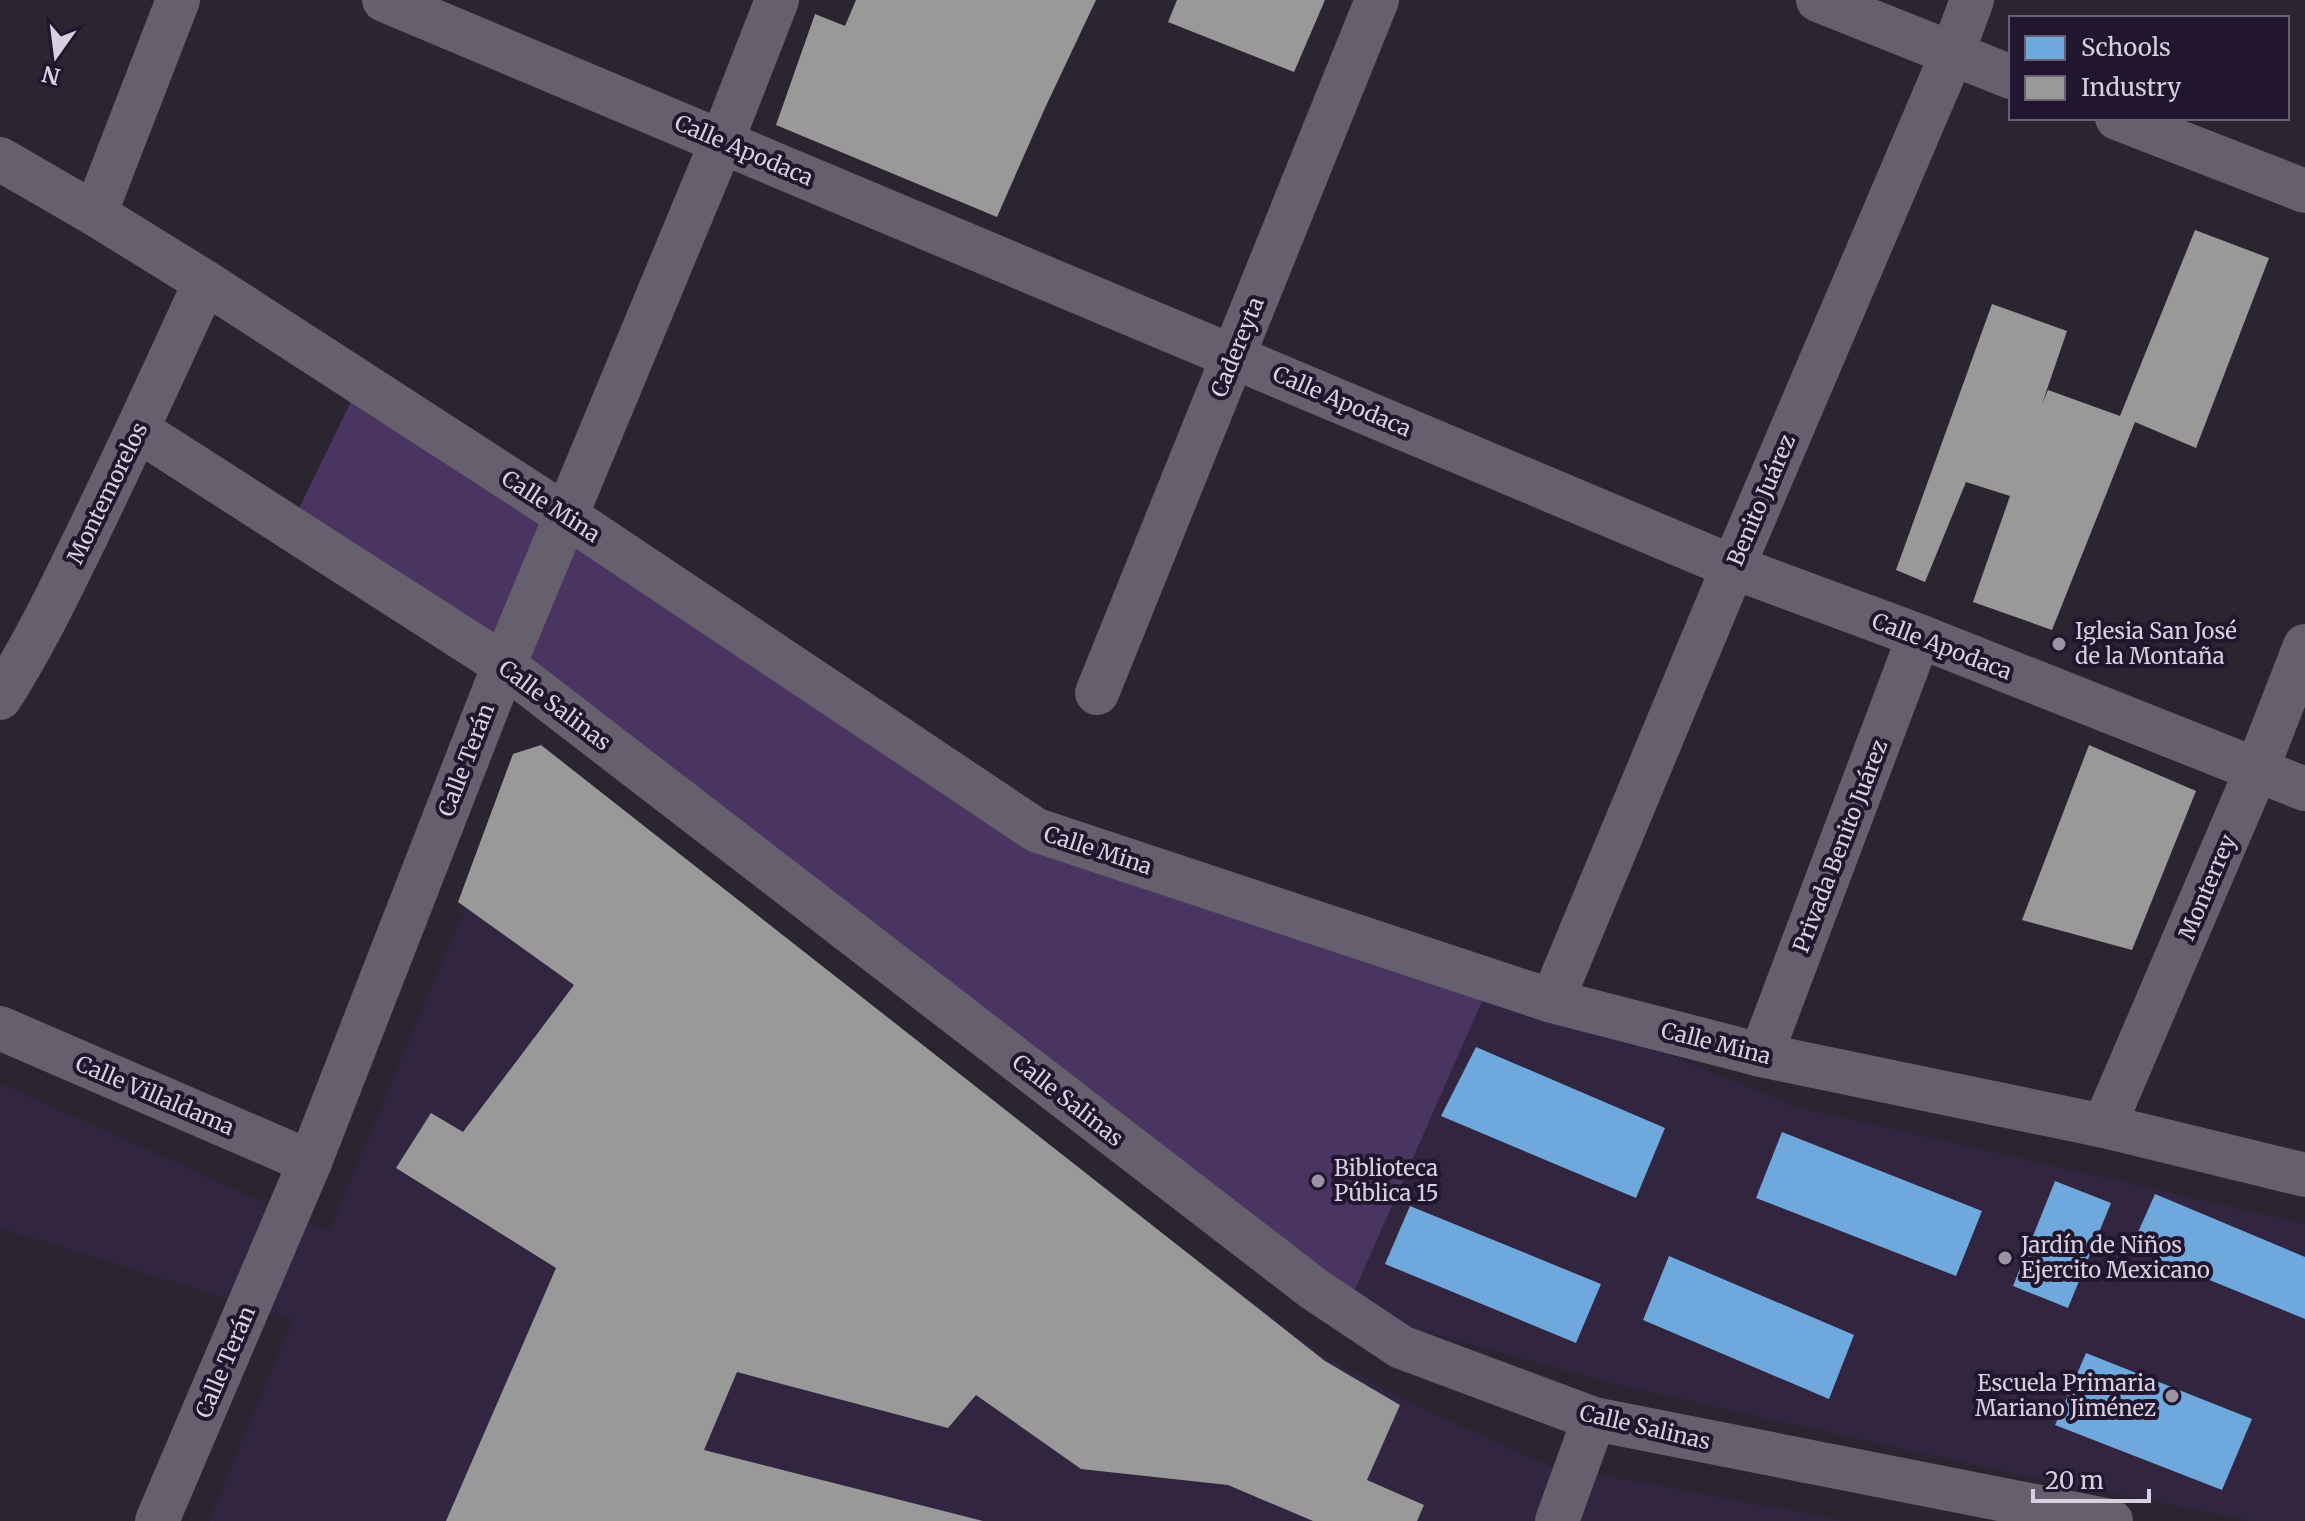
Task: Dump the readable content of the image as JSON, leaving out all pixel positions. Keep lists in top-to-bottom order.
{
  "streets": {
    "street": [
      "Calle Apodaca",
      "Cadereyta",
      "Montemorelos",
      "Benito Juárez",
      "Calle Mina",
      "Calle Salinas",
      "Calle Terán",
      "Privada Benito Juárez",
      "Monterrey",
      "Calle Villaldama"
    ]
  },
  "crossings": [
    ["Calle Apodaca", "Cadereyta"],
    ["Calle Apodaca", "Benito Juárez"],
    ["Calle Apodaca", "Calle Terán"],
    ["Calle Apodaca", "Privada Benito Juárez"],
    ["Calle Apodaca", "Monterrey"],
    ["Montemorelos", "Calle Mina"],
    ["Montemorelos", "Calle Salinas"],
    ["Benito Juárez", "Calle Mina"],
    ["Calle Mina", "Calle Terán"],
    ["Calle Mina", "Privada Benito Juárez"],
    ["Calle Mina", "Monterrey"],
    ["Calle Salinas", "Calle Terán"],
    ["Calle Terán", "Calle Villaldama"]
  ],
  "places": [
    "Iglesia San José de la Montaña",
    "Biblioteca Pública 15",
    "Jardín de Niños Ejercito Mexicano",
    "Escuela Primaria Mariano Jiménez"
  ],
  "legend": ["Schools", "Industry"],
  "scale_bar": "20 m",
  "north": "bottom"
}
